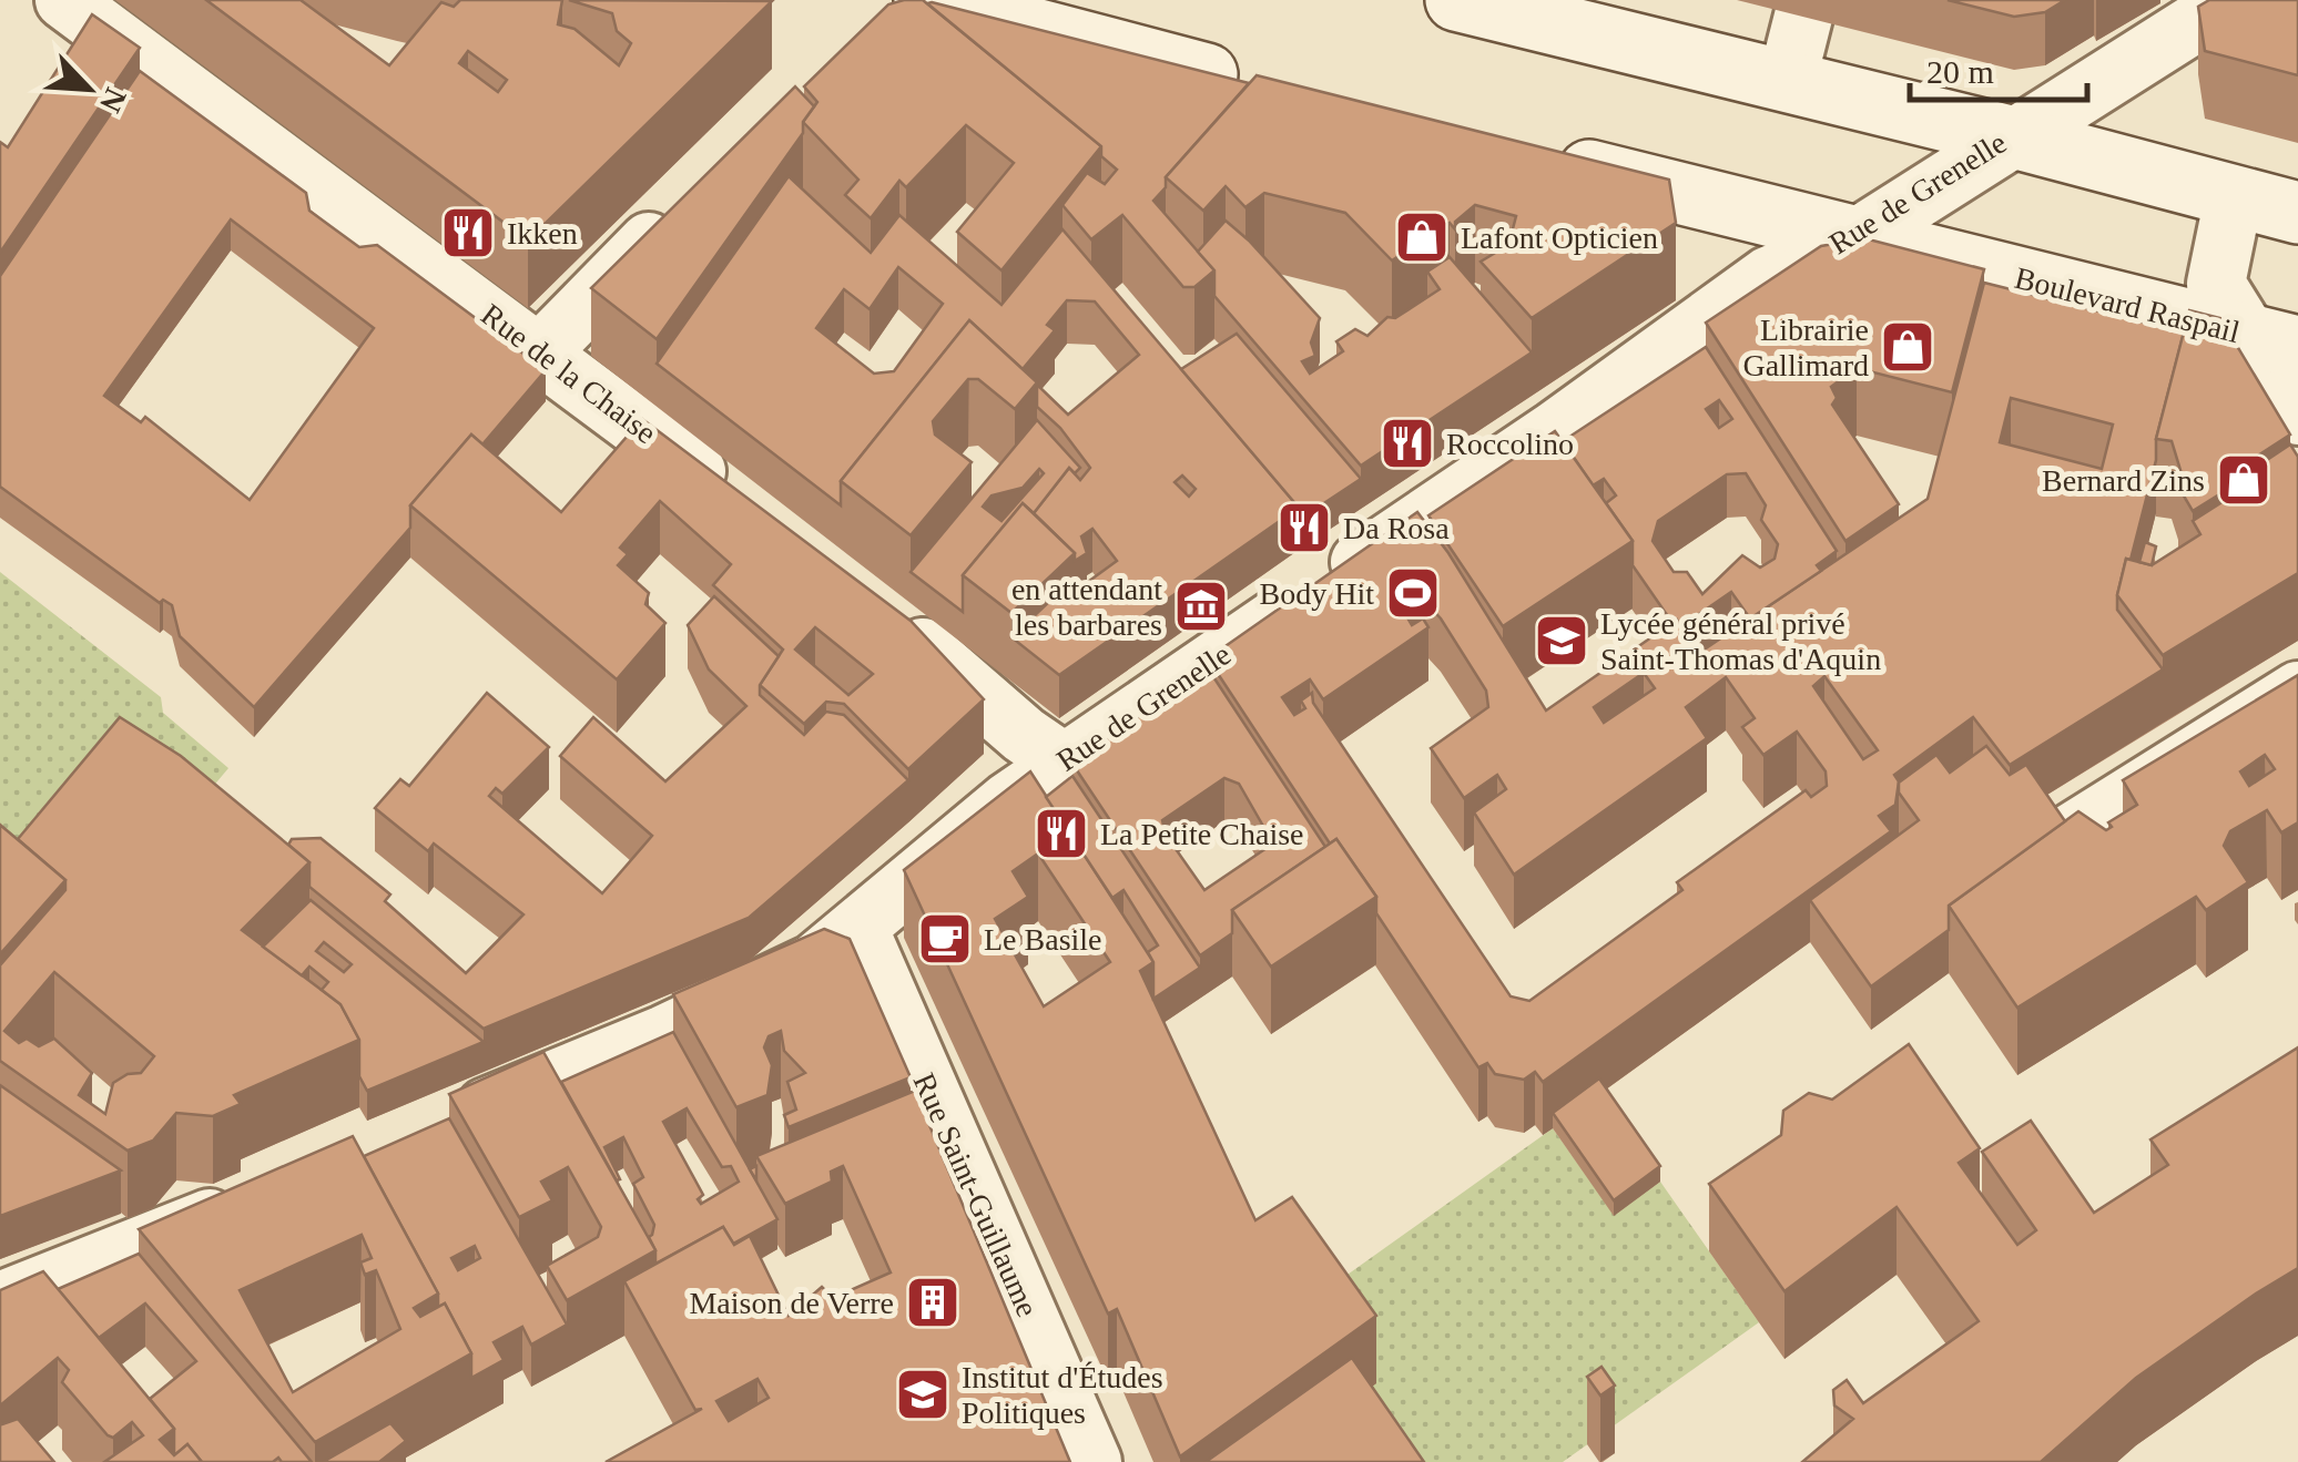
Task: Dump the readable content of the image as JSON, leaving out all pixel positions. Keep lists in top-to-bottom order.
{
  "streets": {
    "main road": ["Boulevard Raspail"],
    "street": ["Rue de Grenelle", "Rue de la Chaise", "Rue Saint-Guillaume"]
  },
  "crossings": [
    ["Rue de Grenelle", "Boulevard Raspail"],
    ["Rue de Grenelle", "Rue Saint-Guillaume"]
  ],
  "places": {
    "restaurant": [
      "Ikken",
      "Roccolino",
      "Da Rosa",
      "La Petite Chaise"
    ],
    "shop": ["Lafont Opticien", "Librairie Gallimard", "Bernard Zins"],
    "sports": ["Body Hit"],
    "museum": ["en attendant les barbares"],
    "school or university": ["Lycée général privé Saint-Thomas d'Aquin", "Institut d'Études Politiques"],
    "cafe": ["Le Basile"],
    "building": ["Maison de Verre"]
  },
  "scale_bar": "20 m",
  "north": "bottom right"
}
